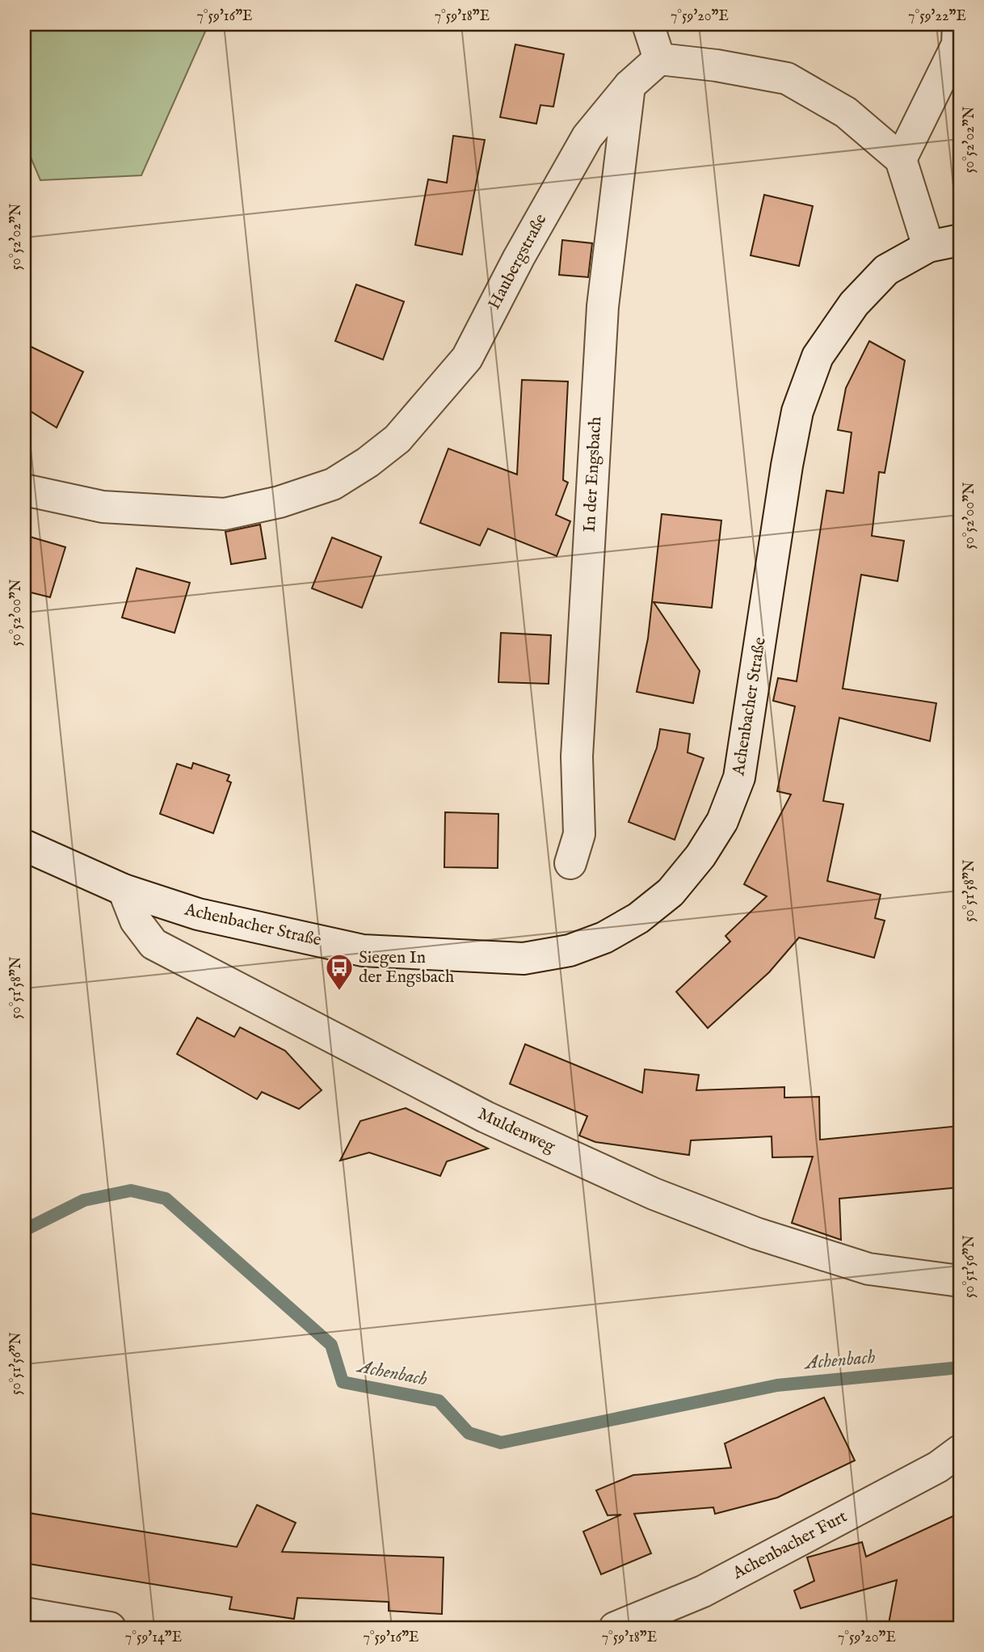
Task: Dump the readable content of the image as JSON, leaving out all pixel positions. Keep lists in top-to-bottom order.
{
  "streets": {
    "street": [
      "Haubergstraße",
      "In der Engsbach",
      "Achenbacher Straße",
      "Muldenweg",
      "Achenbacher Furt"
    ]
  },
  "crossings": [
    ["Haubergstraße", "In der Engsbach"],
    ["Achenbacher Straße", "Muldenweg"]
  ],
  "water": ["Achenbach"],
  "places": {
    "bus stop": ["Siegen In der Engsbach"]
  },
  "coordinates": [
    "7°59'16\"E",
    "7°59'18\"E",
    "7°59'20\"E",
    "7°59'22\"E",
    "50°52'02\"N",
    "50°52'00\"N",
    "50°51'58\"N",
    "50°51'56\"N",
    "7°59'14\"E"
  ]
}
